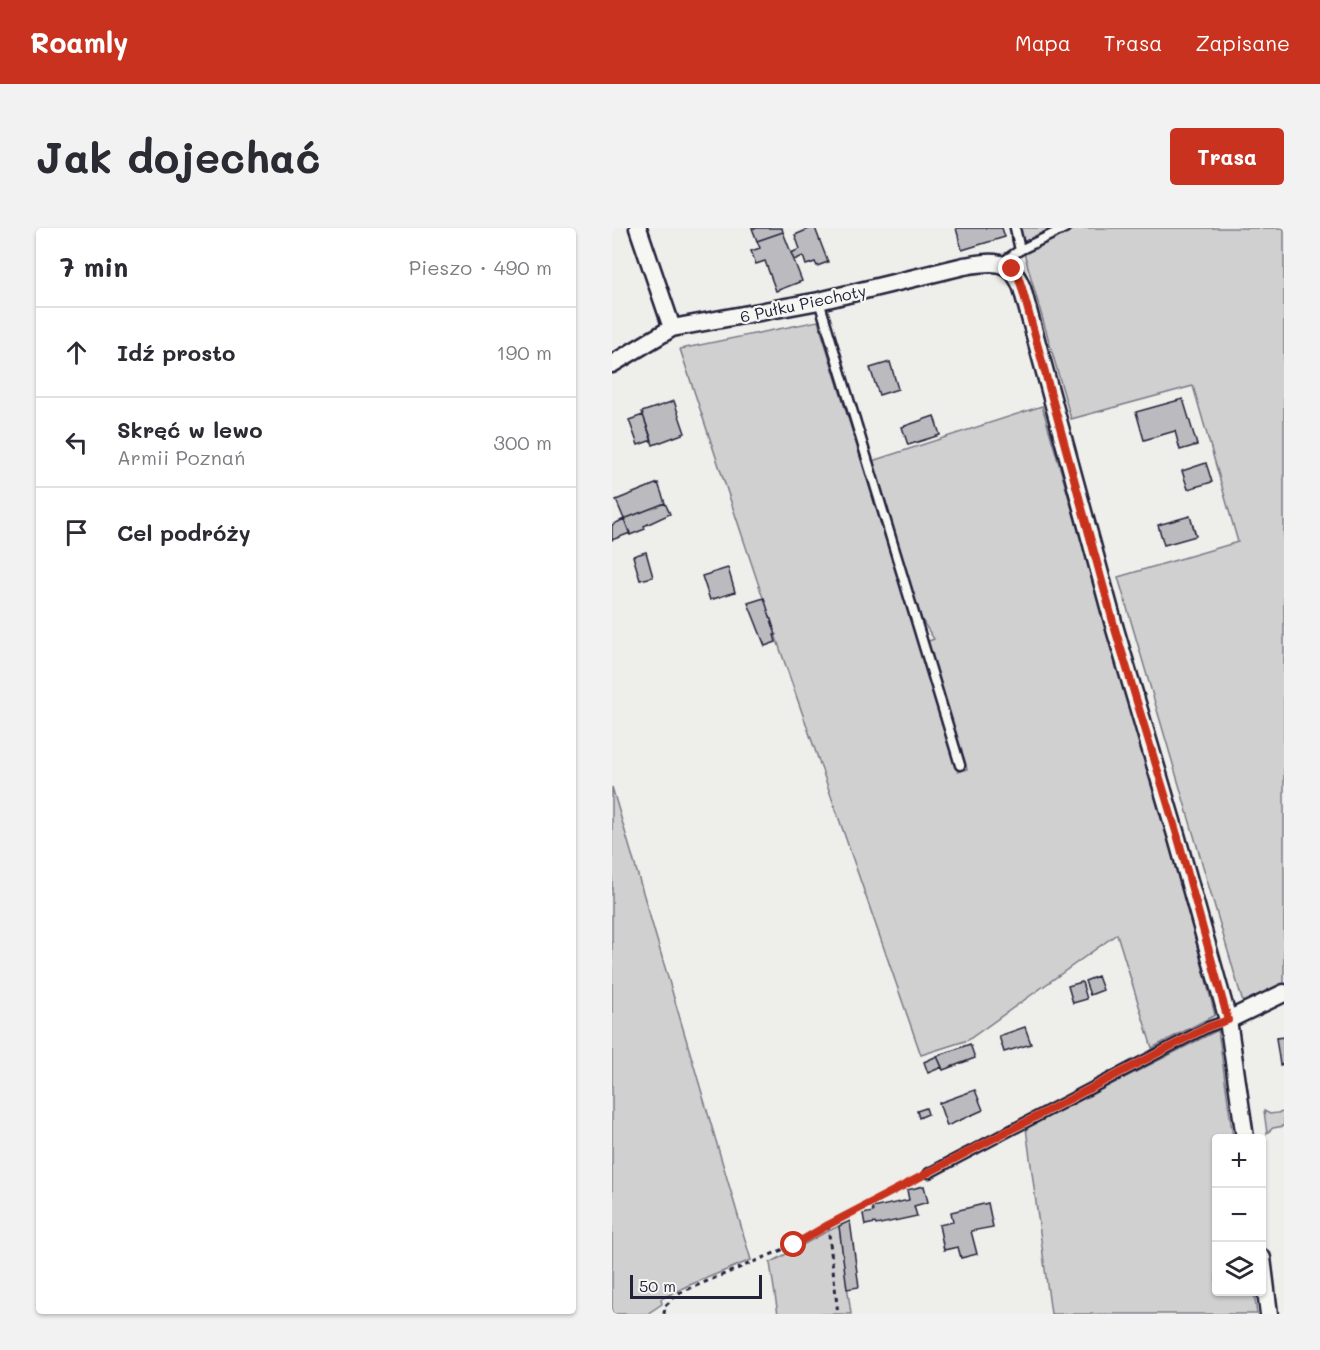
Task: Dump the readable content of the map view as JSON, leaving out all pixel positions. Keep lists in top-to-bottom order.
{
  "streets": {
    "street": ["6 Pułku Piechoty"]
  },
  "scale_bar": "50 m",
  "page": {
    "header": "Roamly",
    "nav": ["Mapa", "Trasa", "Zapisane"],
    "buttons": "Trasa",
    "title": "Jak dojechać",
    "heading": ["7 min", "Pieszo · 490 m"],
    "list": [
      ["Idź prosto", "190 m"],
      ["Skręć w lewo", "Armii Poznań", "300 m"],
      "Cel podróży"
    ],
    "map_buttons": ["+", "−"],
    "scale": "50 m"
  }
}
